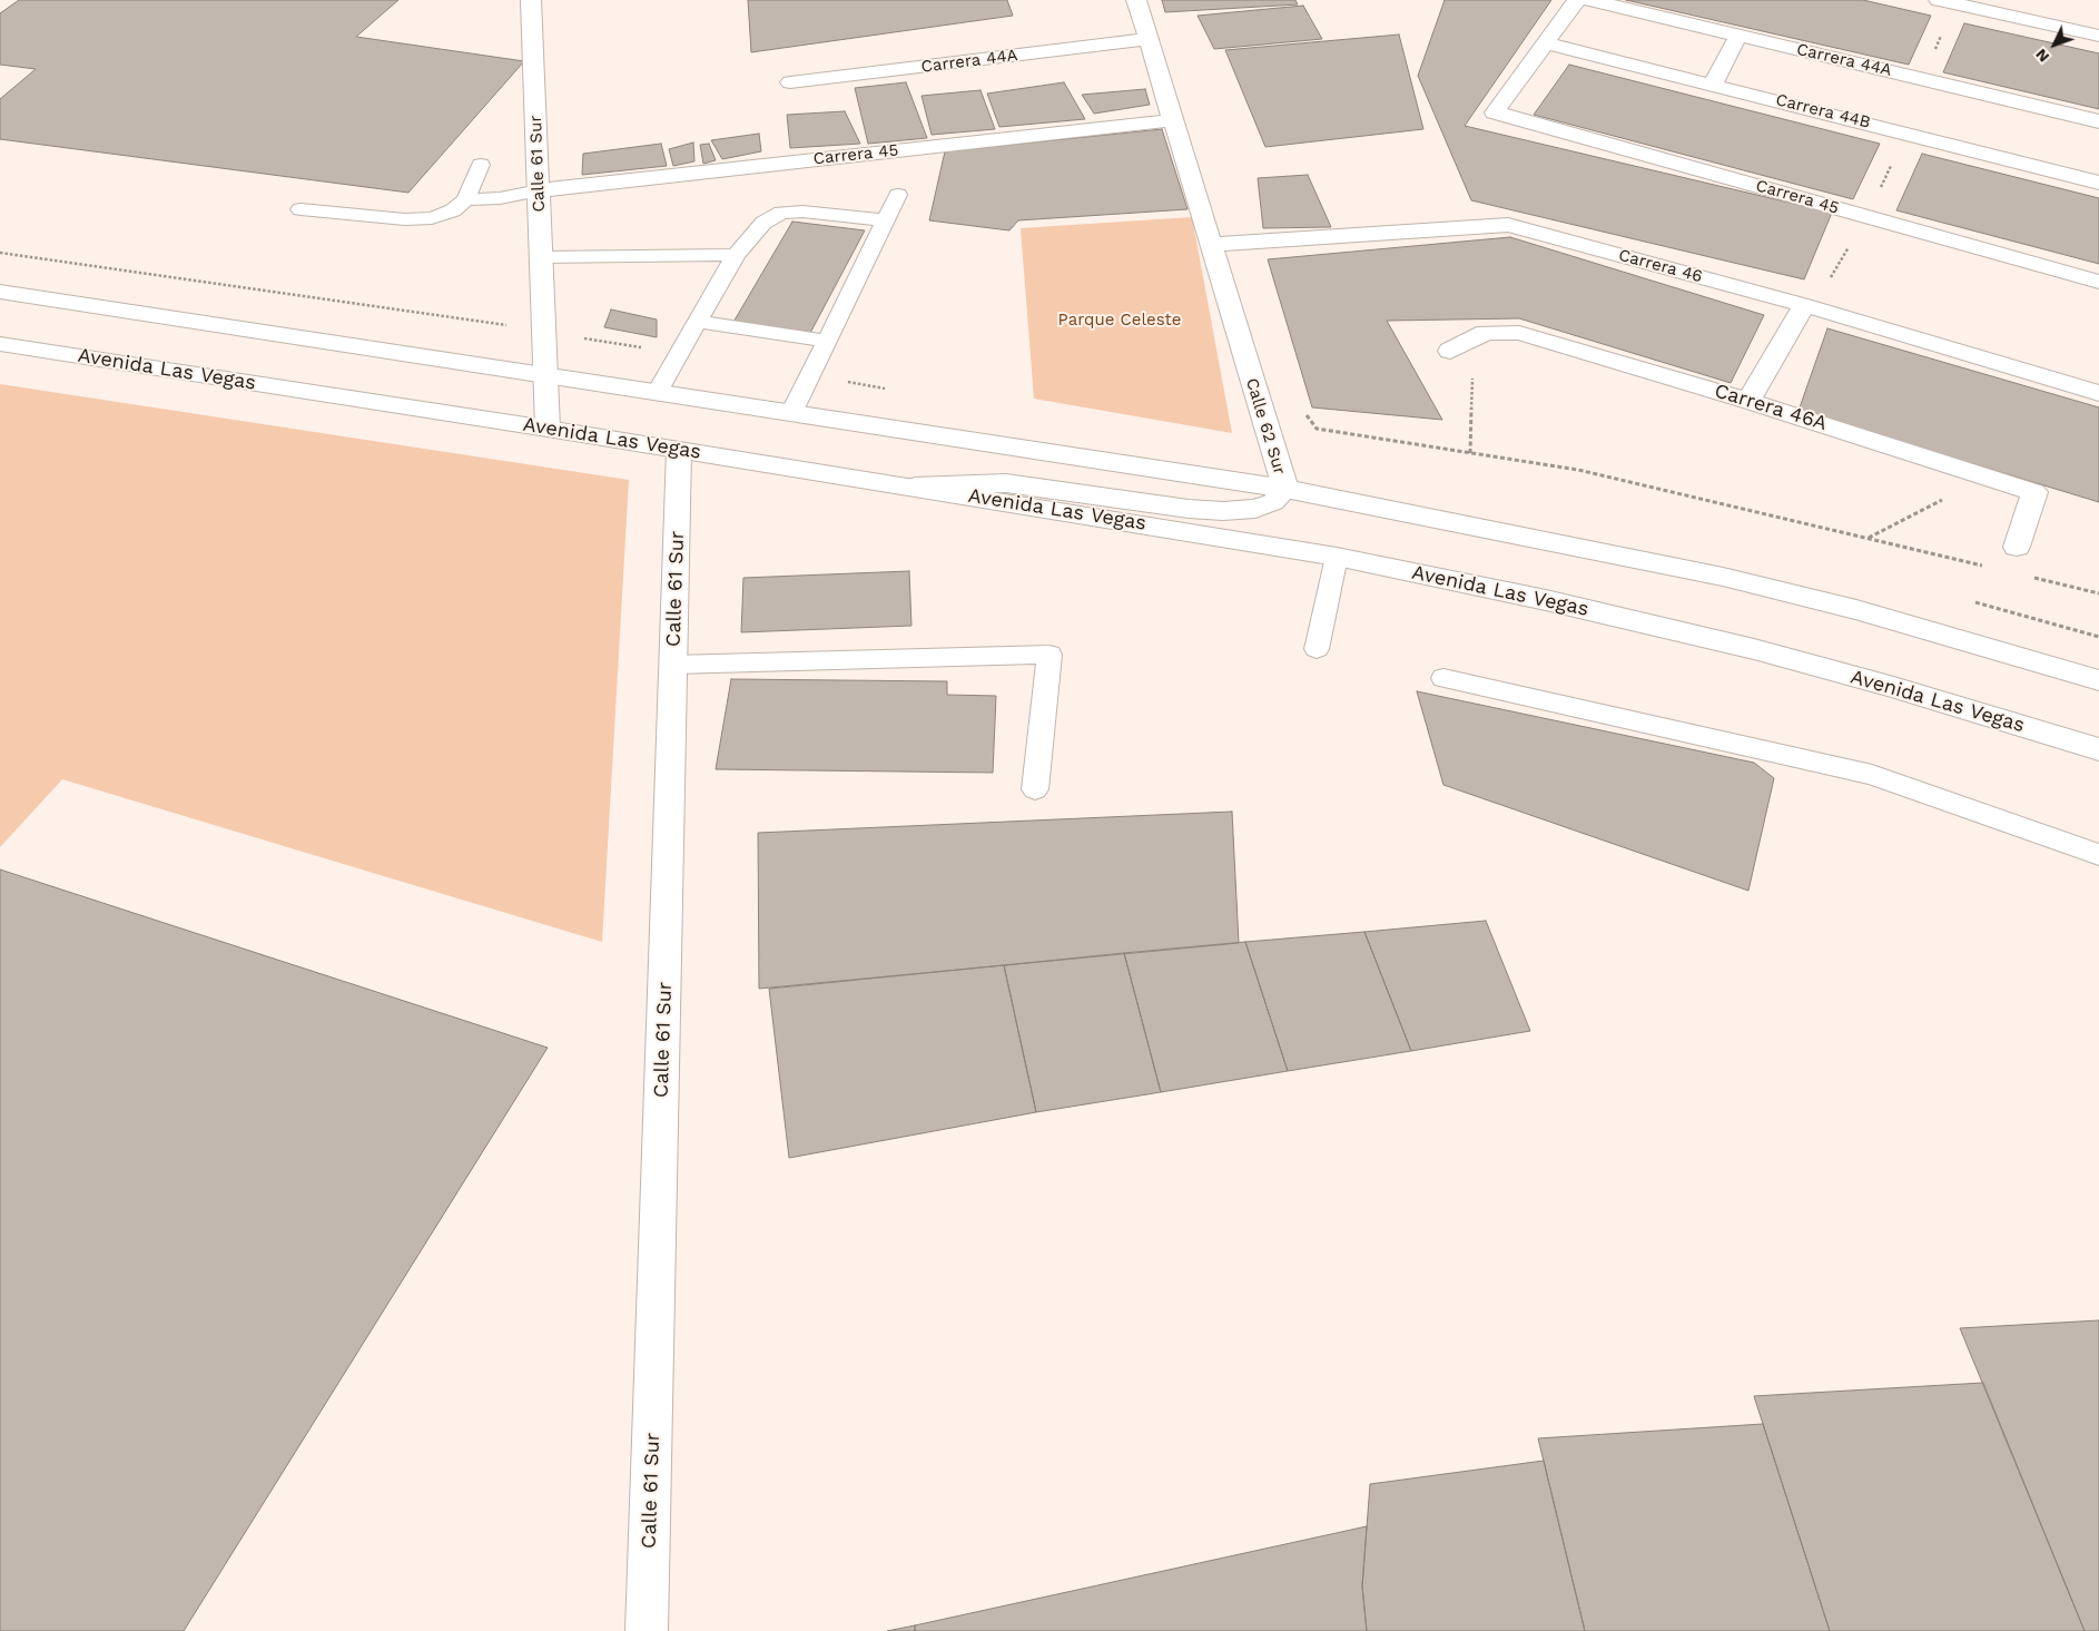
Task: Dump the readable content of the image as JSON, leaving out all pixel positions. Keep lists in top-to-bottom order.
{
  "streets": {
    "street": [
      "Carrera 44A",
      "Carrera 44B",
      "Carrera 45",
      "Calle 61 Sur",
      "Carrera 46",
      "Avenida Las Vegas",
      "Carrera 46A",
      "Calle 62 Sur"
    ]
  },
  "crossings": [
    ["Carrera 44A", "Calle 62 Sur"],
    ["Carrera 44B", "Carrera 45"],
    ["Carrera 45", "Calle 61 Sur"],
    ["Carrera 45", "Calle 62 Sur"],
    ["Calle 61 Sur", "Avenida Las Vegas"],
    ["Carrera 46", "Calle 62 Sur"],
    ["Avenida Las Vegas", "Calle 62 Sur"]
  ],
  "parks": ["Parque Celeste"],
  "north": "bottom left"
}
